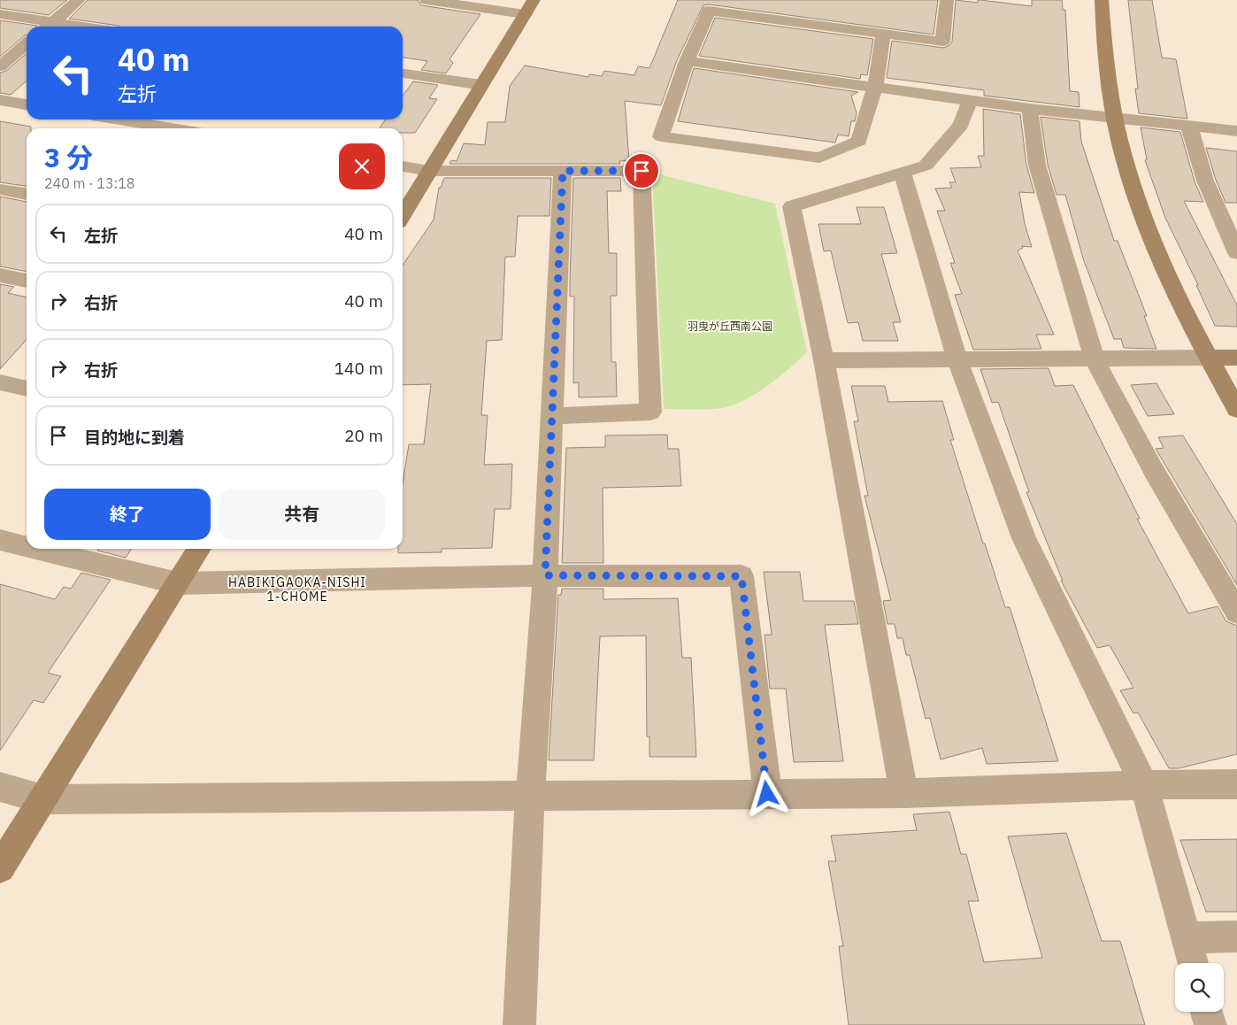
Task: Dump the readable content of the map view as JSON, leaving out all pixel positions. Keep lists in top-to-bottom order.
{
  "districts": ["HABIKIGAOKA-NISHI 1-CHOME"],
  "parks": ["羽曳が丘西南公園"],
  "page": {
    "turn": ["40 m", "左折"],
    "heading": ["3 分", "240 m · 13:18"],
    "list": [
      {
        "name": "左折",
        "value": "40 m"
      },
      {
        "name": "右折",
        "value": "40 m"
      },
      {
        "name": "右折",
        "value": "140 m"
      },
      {
        "name": "目的地に到着",
        "value": "20 m"
      }
    ],
    "buttons": ["終了", "共有"]
  }
}
